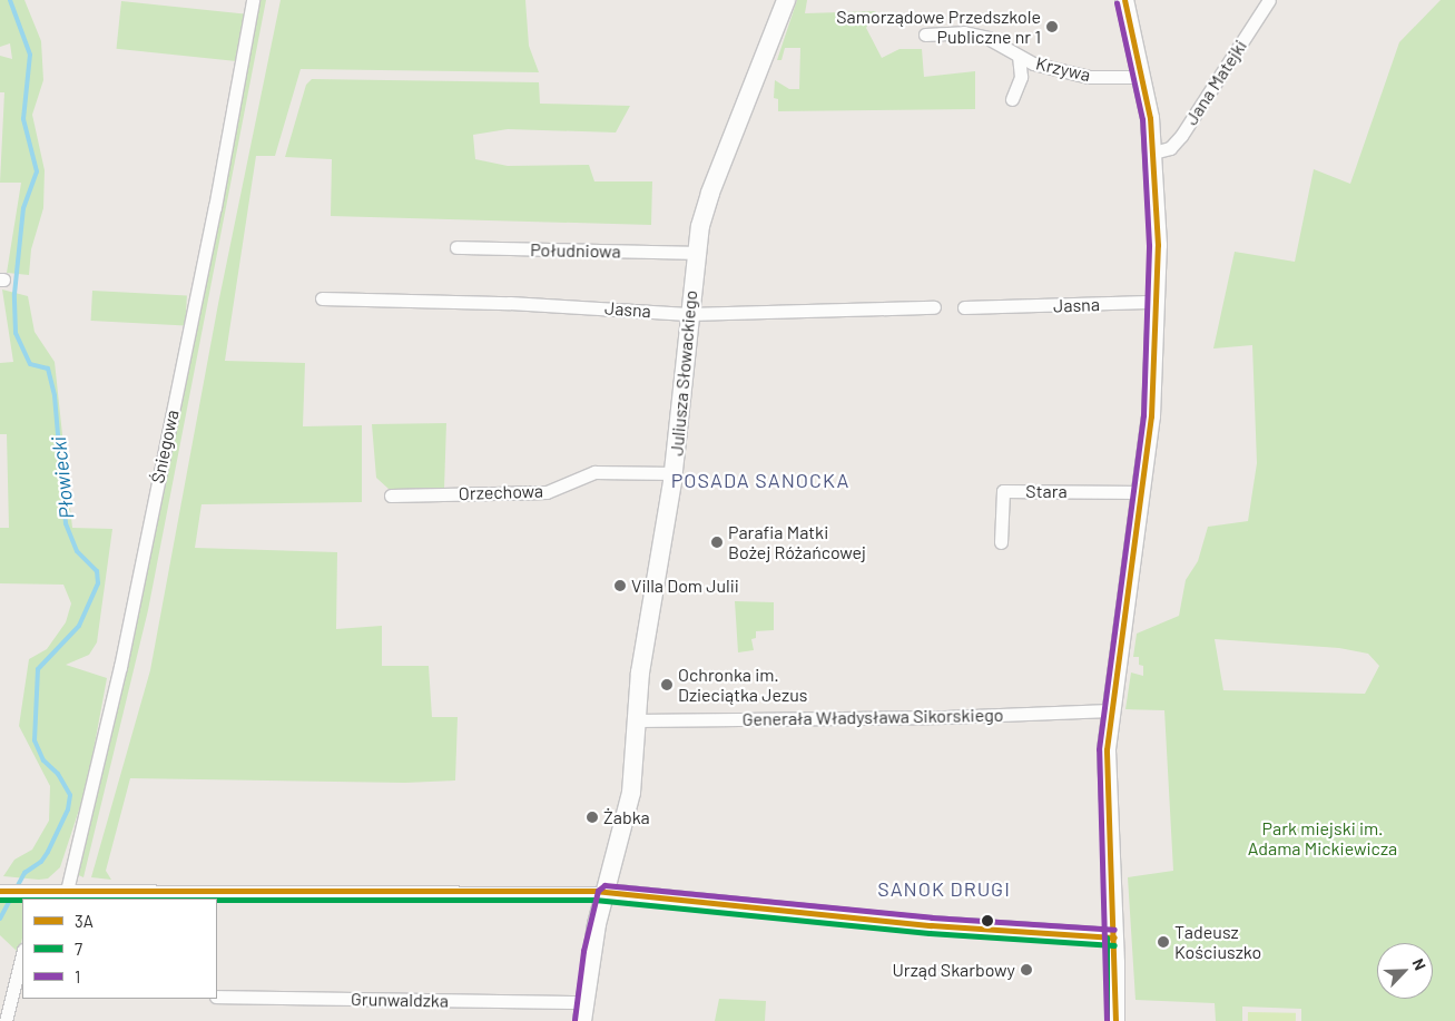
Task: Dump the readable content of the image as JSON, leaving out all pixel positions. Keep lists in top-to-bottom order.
{
  "streets": {
    "street": [
      "Krzywa",
      "Jana Matejki",
      "Południowa",
      "Jasna",
      "Juliusza Słowackiego",
      "Śniegowa",
      "Stara",
      "Orzechowa",
      "Generała Władysława Sikorskiego",
      "Grunwaldzka"
    ]
  },
  "crossings": [
    ["Południowa", "Juliusza Słowackiego"],
    ["Jasna", "Juliusza Słowackiego"],
    ["Juliusza Słowackiego", "Orzechowa"],
    ["Juliusza Słowackiego", "Generała Władysława Sikorskiego"],
    ["Juliusza Słowackiego", "Grunwaldzka"]
  ],
  "districts": ["POSADA SANOCKA", "SANOK DRUGI"],
  "water": ["Płowiecki"],
  "parks": ["Park miejski im. Adama Mickiewicza"],
  "places": [
    "Samorządowe Przedszkole Publiczne nr 1",
    "Parafia Matki Bożej Różańcowej",
    "Villa Dom Julii",
    "Ochronka im. Dzieciątka Jezus",
    "Żabka",
    "Tadeusz Kościuszko",
    "Urząd Skarbowy"
  ],
  "lines": ["transit line 3A", "transit line 1", "transit line 7"],
  "legend": ["3A", "7", "1"],
  "north": "top right"
}
